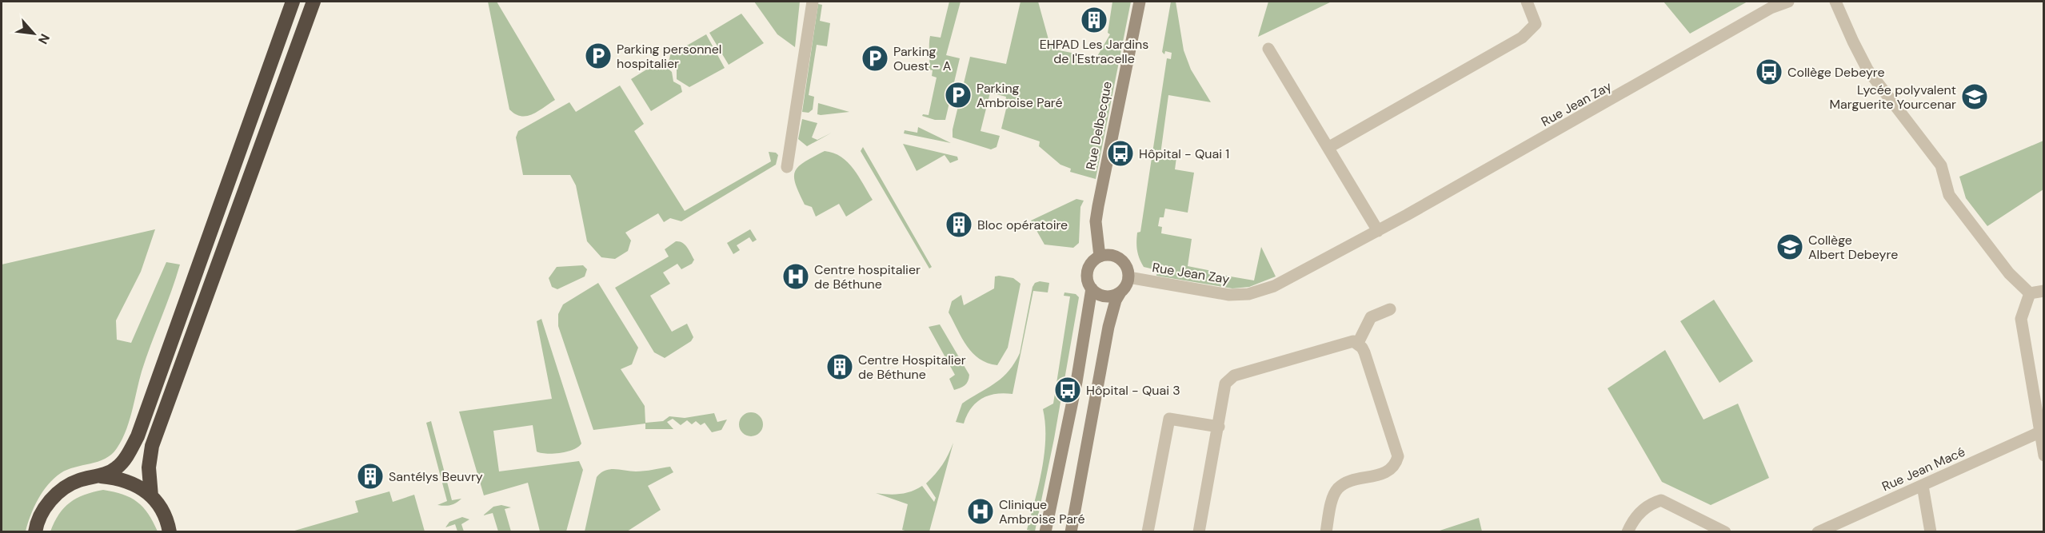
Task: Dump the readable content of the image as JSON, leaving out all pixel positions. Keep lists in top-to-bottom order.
{
  "streets": {
    "street": ["Rue Jean Zay", "Rue Delbecque", "Rue Jean Macé"]
  },
  "crossings": [
    ["Rue Jean Zay", "Rue Delbecque"]
  ],
  "places": {
    "building": [
      "EHPAD Les Jardins de l'Estracelle",
      "Bloc opératoire",
      "Centre Hospitalier de Béthune",
      "Santélys Beuvry"
    ],
    "parking": ["Parking personnel hospitalier", "Parking Ouest - A", "Parking Ambroise Paré"],
    "bus stop": ["Collège Debeyre", "Hôpital - Quai 1", "Hôpital - Quai 3"],
    "school or university": ["Lycée polyvalent Marguerite Yourcenar", "Collège Albert Debeyre"],
    "hospital": ["Centre hospitalier de Béthune", "Clinique Ambroise Paré"]
  },
  "north": "bottom right"
}
